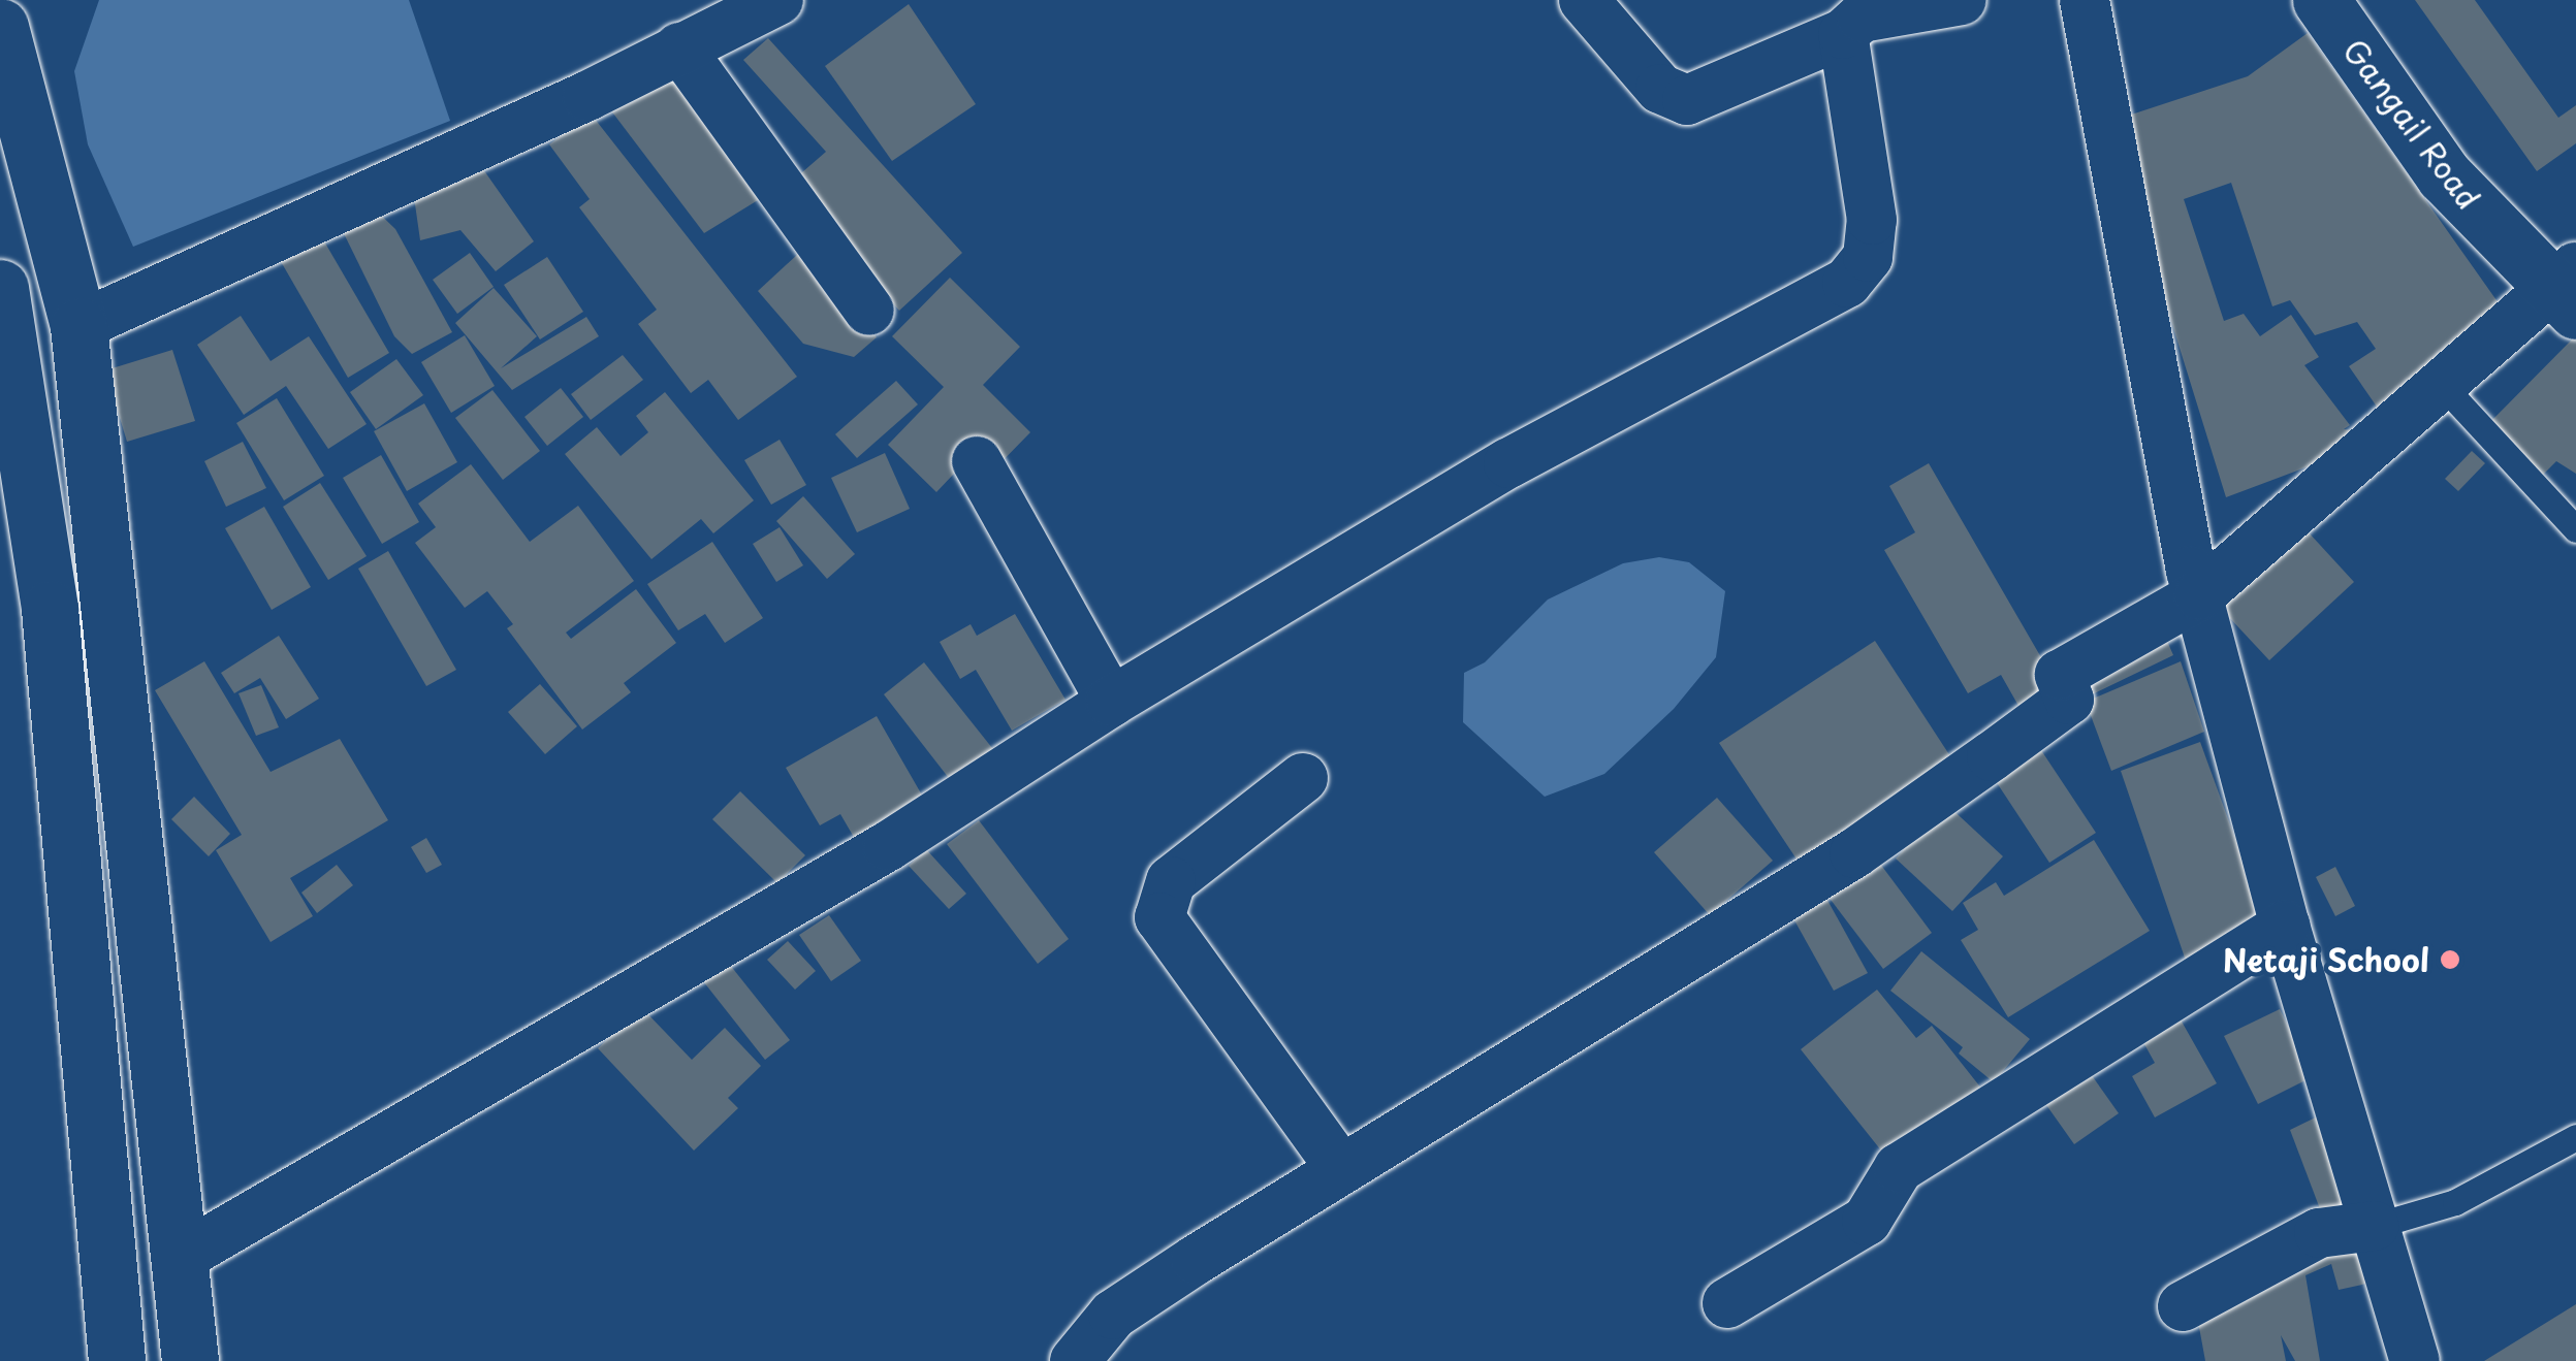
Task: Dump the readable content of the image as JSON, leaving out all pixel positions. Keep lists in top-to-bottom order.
{
  "streets": {
    "street": ["Gangail Road"]
  },
  "places": ["Netaji School"]
}
